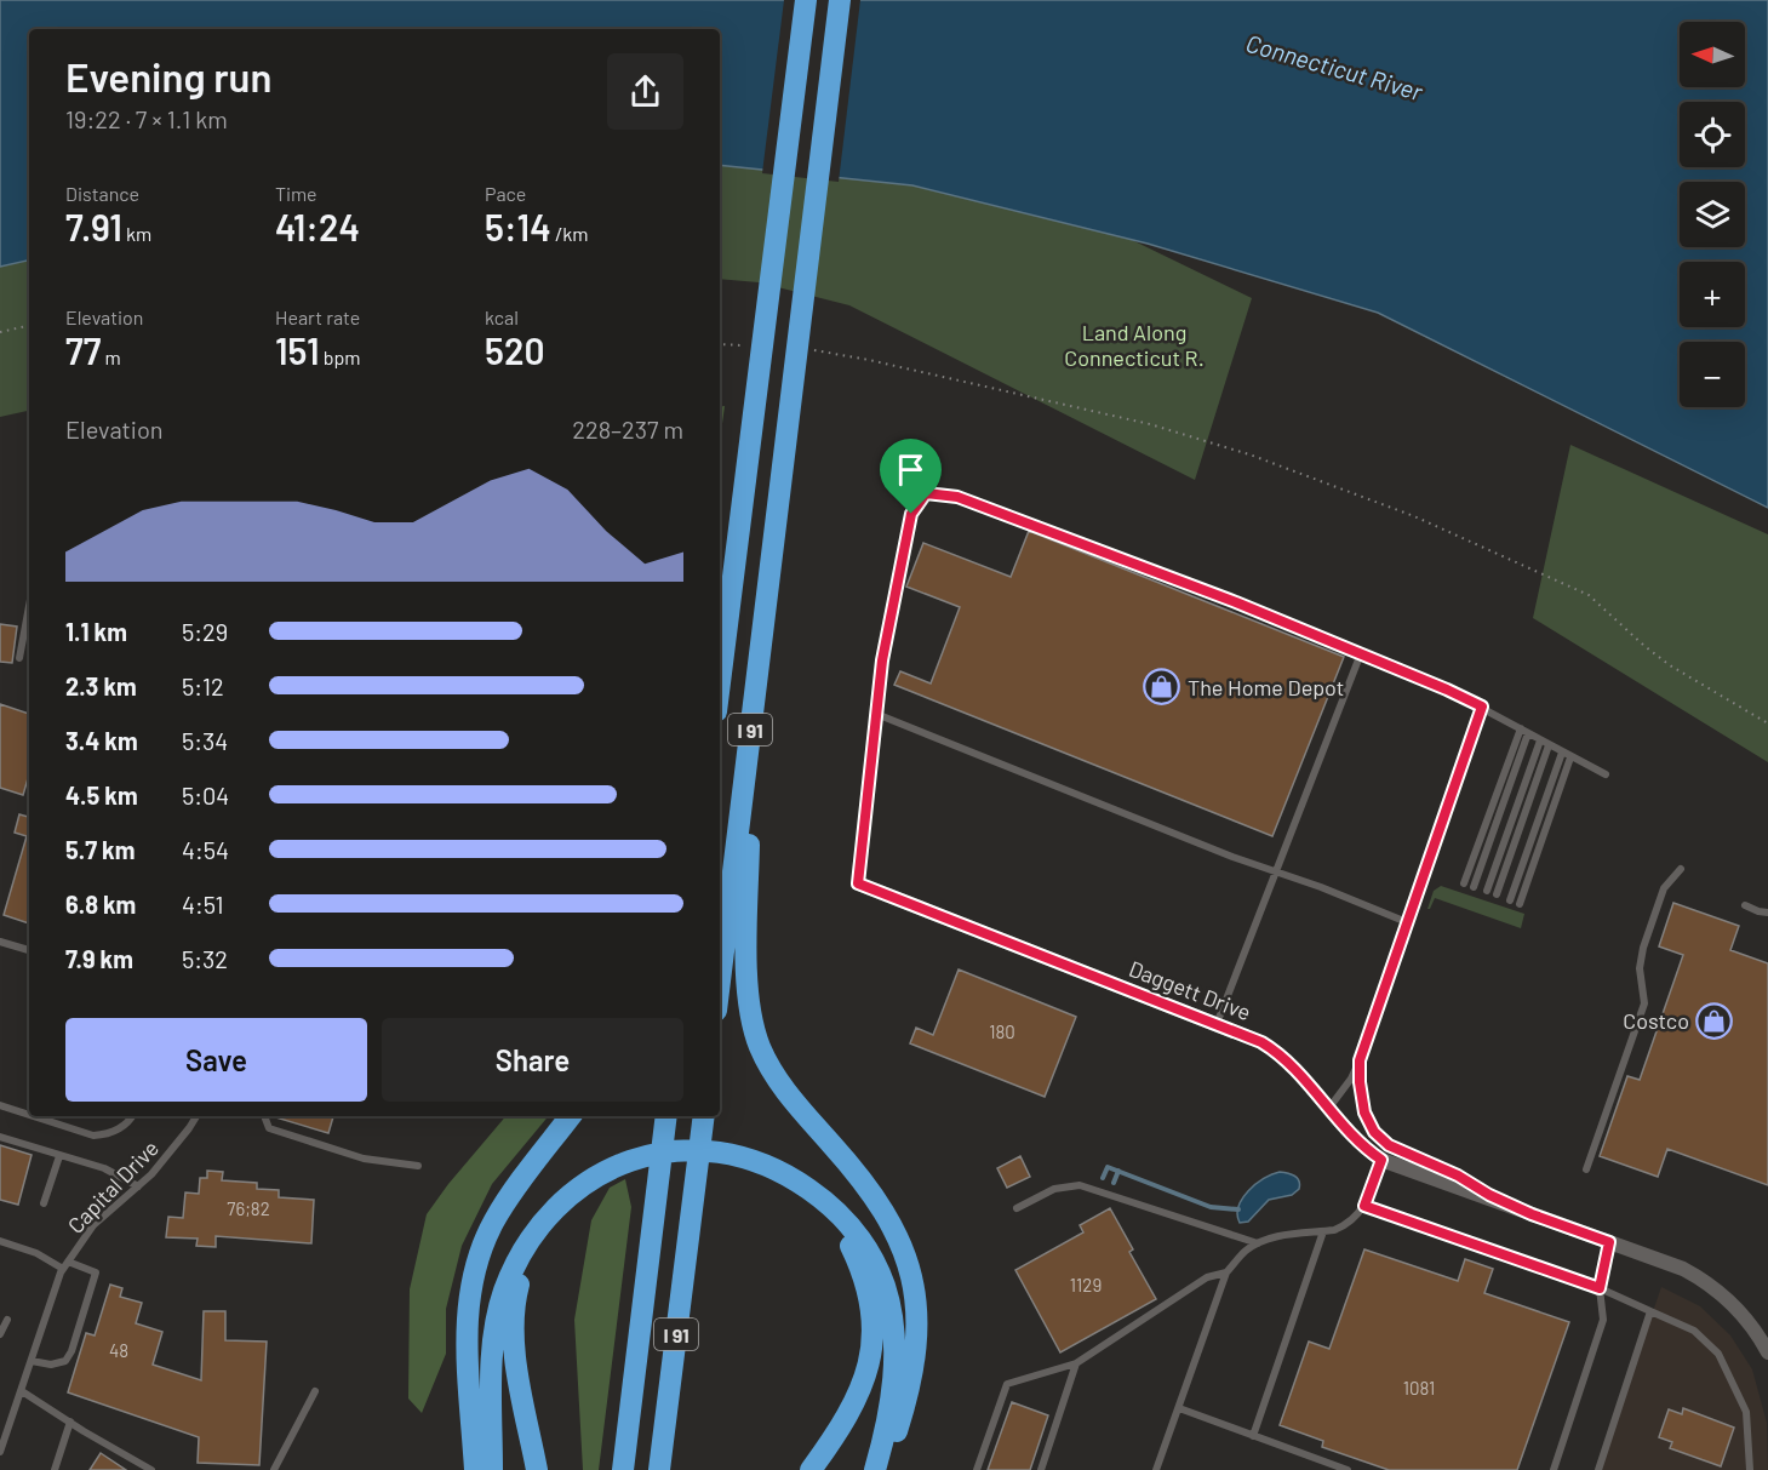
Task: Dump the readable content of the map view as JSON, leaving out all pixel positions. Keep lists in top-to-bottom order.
{
  "streets": {
    "highway": ["I 91"],
    "street": ["Daggett Drive"],
    "lane": ["Capital Drive"]
  },
  "water": ["Connecticut River"],
  "parks": ["Land Along Connecticut R."],
  "places": {
    "shop": ["The Home Depot", "Costco"]
  },
  "house_numbers": [
    "180",
    "76;82",
    "1129",
    "48",
    "1081"
  ],
  "north": "left",
  "page": {
    "map_buttons": ["+", "−"],
    "heading": ["Evening run", "19:22 · 7 × 1.1 km"],
    "stats": [
      ["Distance", "7.91 km"],
      ["Time", "41:24"],
      ["Pace", "5:14 /km"],
      ["Elevation", "77 m"],
      ["Heart rate", "151 bpm"],
      ["kcal", "520"]
    ],
    "chart": ["Elevation", "228–237 m"],
    "list": [
      {
        "name": "1.1 km",
        "note": "5:29"
      },
      {
        "name": "2.3 km",
        "note": "5:12"
      },
      {
        "name": "3.4 km",
        "note": "5:34"
      },
      {
        "name": "4.5 km",
        "note": "5:04"
      },
      {
        "name": "5.7 km",
        "note": "4:54"
      },
      {
        "name": "6.8 km",
        "note": "4:51"
      },
      {
        "name": "7.9 km",
        "note": "5:32"
      }
    ],
    "buttons": ["Save", "Share"]
  }
}
